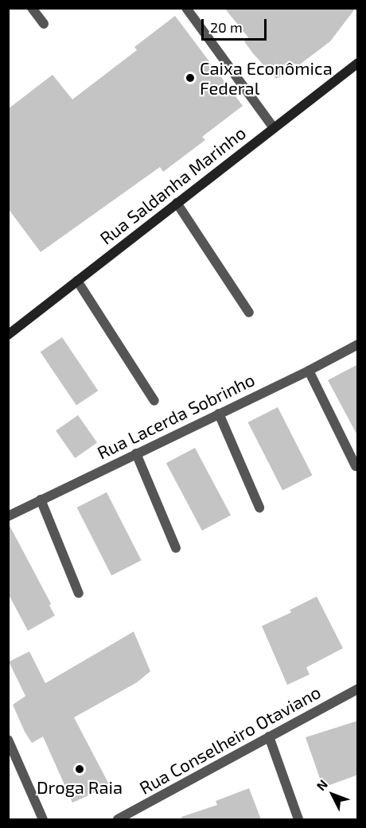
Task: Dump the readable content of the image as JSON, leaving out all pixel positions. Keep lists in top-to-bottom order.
{
  "streets": {
    "main road": ["Rua Saldanha Marinho"],
    "street": ["Rua Lacerda Sobrinho", "Rua Conselheiro Otaviano"]
  },
  "places": ["Caixa Econômica Federal", "Droga Raia"],
  "scale_bar": "20 m",
  "north": "top left"
}
